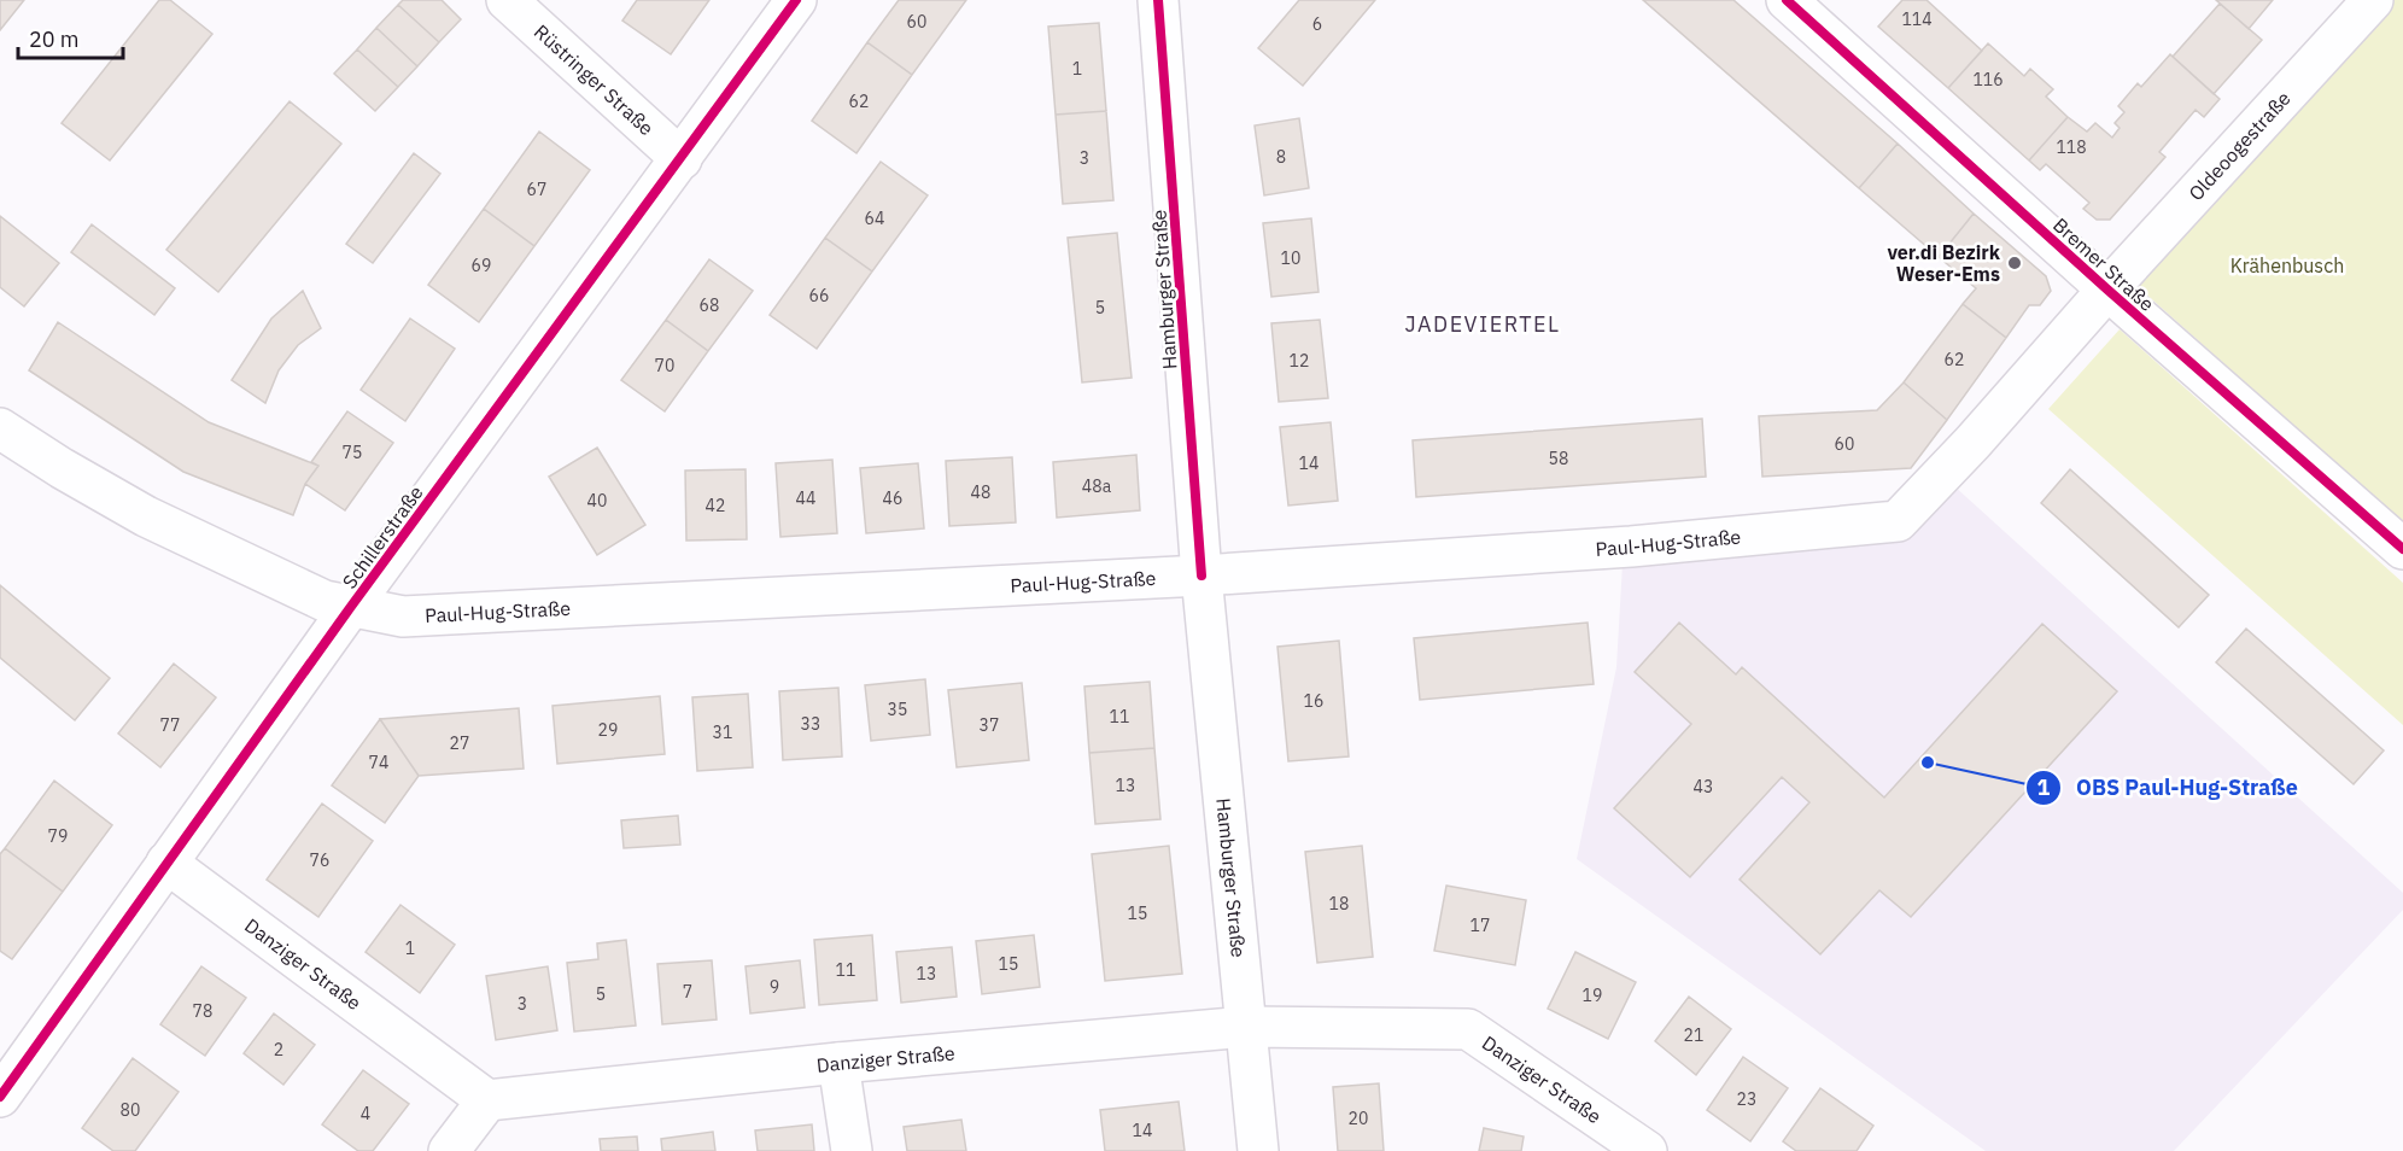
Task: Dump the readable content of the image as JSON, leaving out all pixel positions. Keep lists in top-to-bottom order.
{
  "streets": {
    "street": [
      "Rüstringer Straße",
      "Oldeoogestraße",
      "Bremer Straße",
      "Hamburger Straße",
      "Schillerstraße",
      "Paul-Hug-Straße",
      "Danziger Straße"
    ]
  },
  "crossings": [
    ["Rüstringer Straße", "Schillerstraße"],
    ["Oldeoogestraße", "Bremer Straße"],
    ["Oldeoogestraße", "Paul-Hug-Straße"],
    ["Bremer Straße", "Paul-Hug-Straße"],
    ["Hamburger Straße", "Paul-Hug-Straße"],
    ["Hamburger Straße", "Danziger Straße"],
    ["Schillerstraße", "Paul-Hug-Straße"],
    ["Schillerstraße", "Danziger Straße"]
  ],
  "districts": ["JADEVIERTEL"],
  "parks": ["Krähenbusch"],
  "places": ["ver.di Bezirk Weser-Ems", "OBS Paul-Hug-Straße"],
  "house_numbers": [
    "114",
    "60",
    "6",
    "1",
    "116",
    "62",
    "118",
    "8",
    "3",
    "67",
    "64",
    "10",
    "69",
    "66",
    "68",
    "5",
    "62",
    "12",
    "70",
    "60",
    "75",
    "58",
    "14",
    "48a",
    "48",
    "44",
    "46",
    "40",
    "42",
    "16",
    "35",
    "11",
    "33",
    "77",
    "37",
    "29",
    "31",
    "27",
    "74",
    "13",
    "43",
    "79",
    "76",
    "18",
    "15",
    "17",
    "1",
    "15",
    "11",
    "13",
    "9",
    "7",
    "5",
    "19",
    "3",
    "78",
    "21",
    "2",
    "23",
    "80",
    "4",
    "20",
    "14"
  ],
  "scale_bar": "20 m"
}
